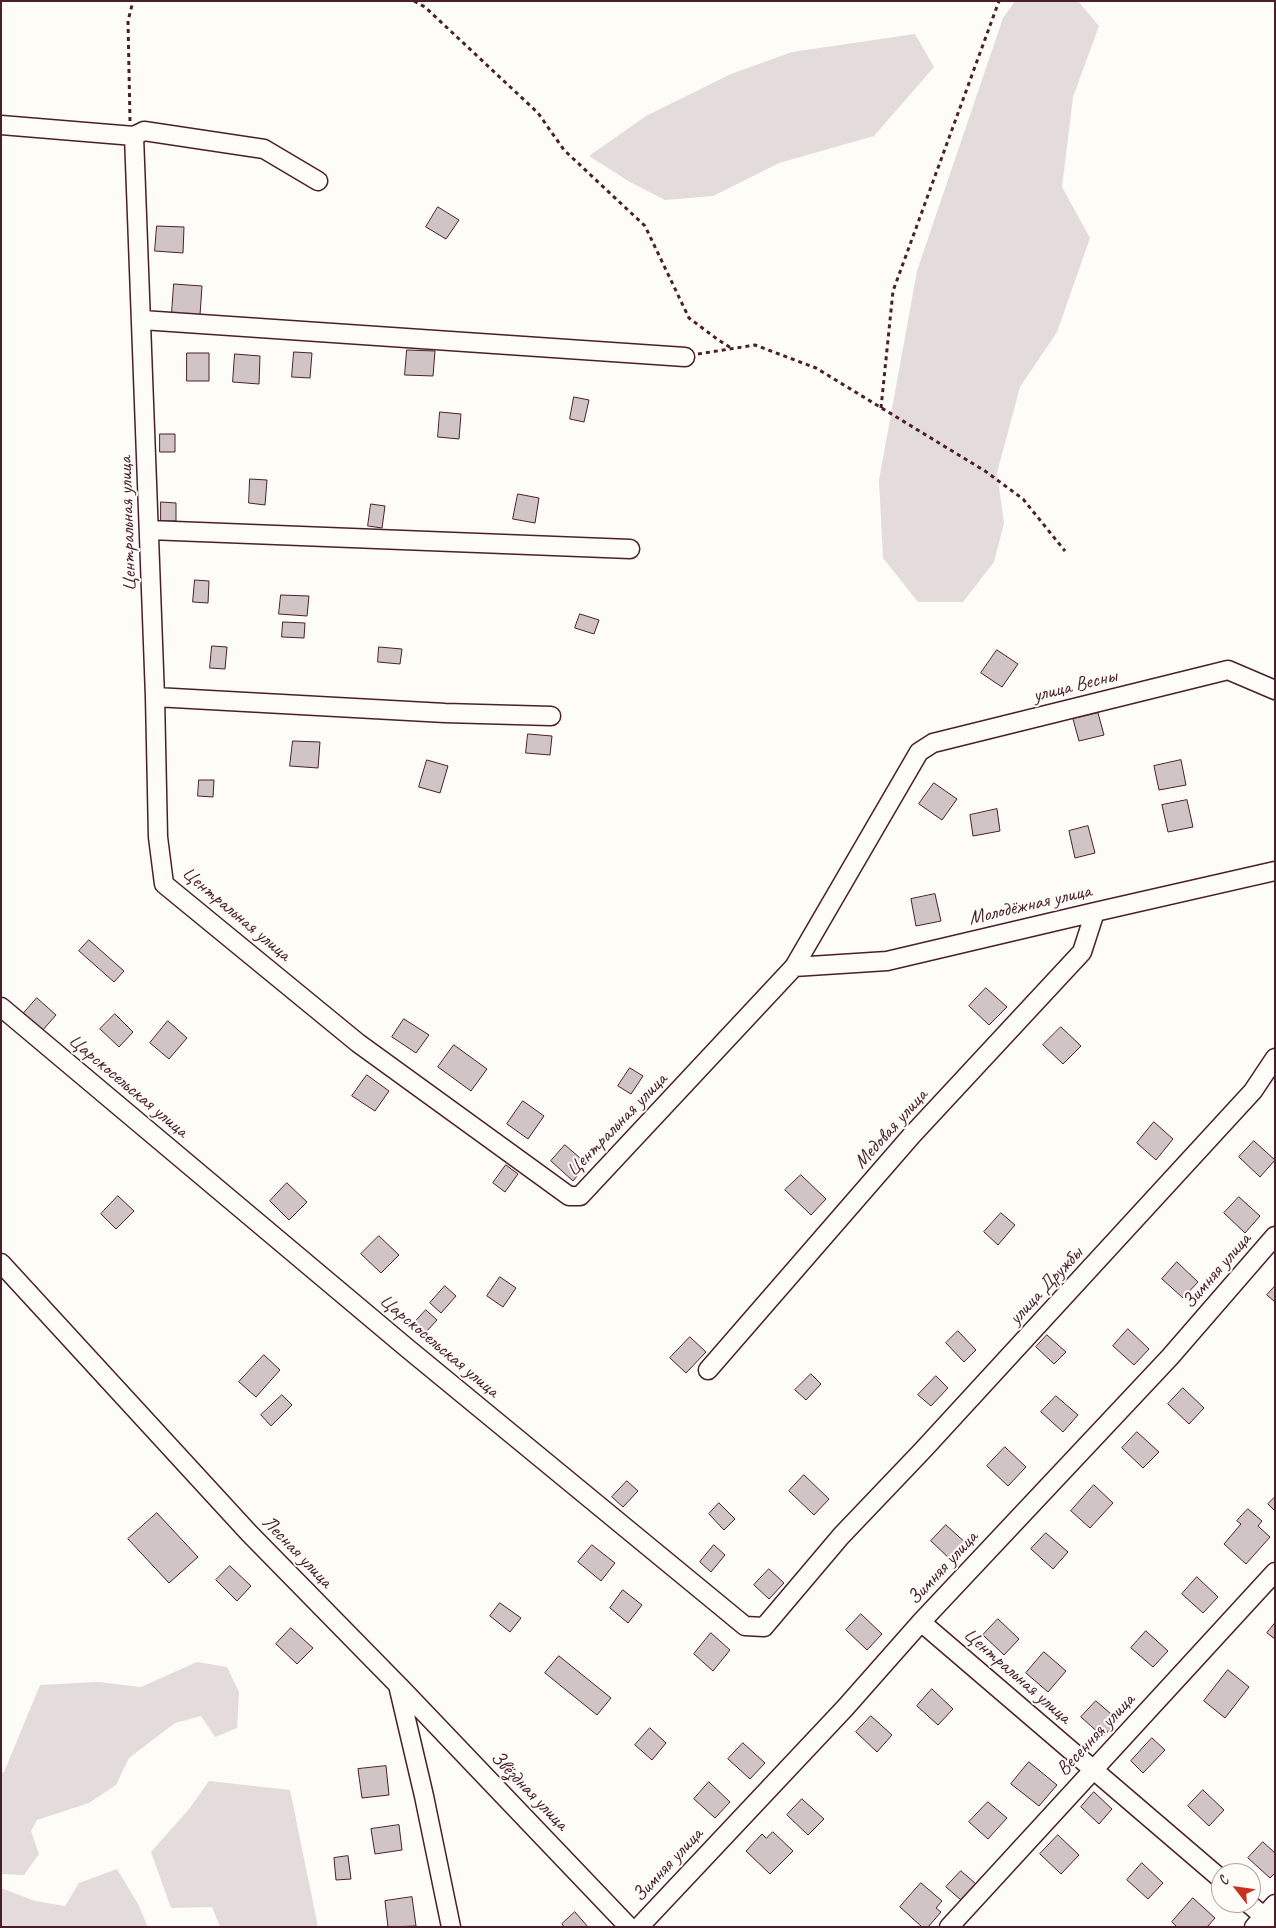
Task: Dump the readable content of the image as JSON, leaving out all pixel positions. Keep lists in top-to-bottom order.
{
  "streets": {
    "street": [
      "Центральная улица",
      "улица Весны",
      "Молодёжная улица",
      "Царскосельская улица",
      "Медовая улица",
      "Зимняя улица",
      "улица Дружбы",
      "Лесная улица",
      "Весенняя улица",
      "Звёздная улица"
    ]
  },
  "crossings": [
    ["Центральная улица", "улица Весны"],
    ["Центральная улица", "Молодёжная улица"],
    ["Центральная улица", "Зимняя улица"],
    ["Центральная улица", "Весенняя улица"],
    ["Молодёжная улица", "Медовая улица"],
    ["Царскосельская улица", "улица Дружбы"],
    ["Лесная улица", "Звёздная улица"]
  ],
  "north": "top left"
}
